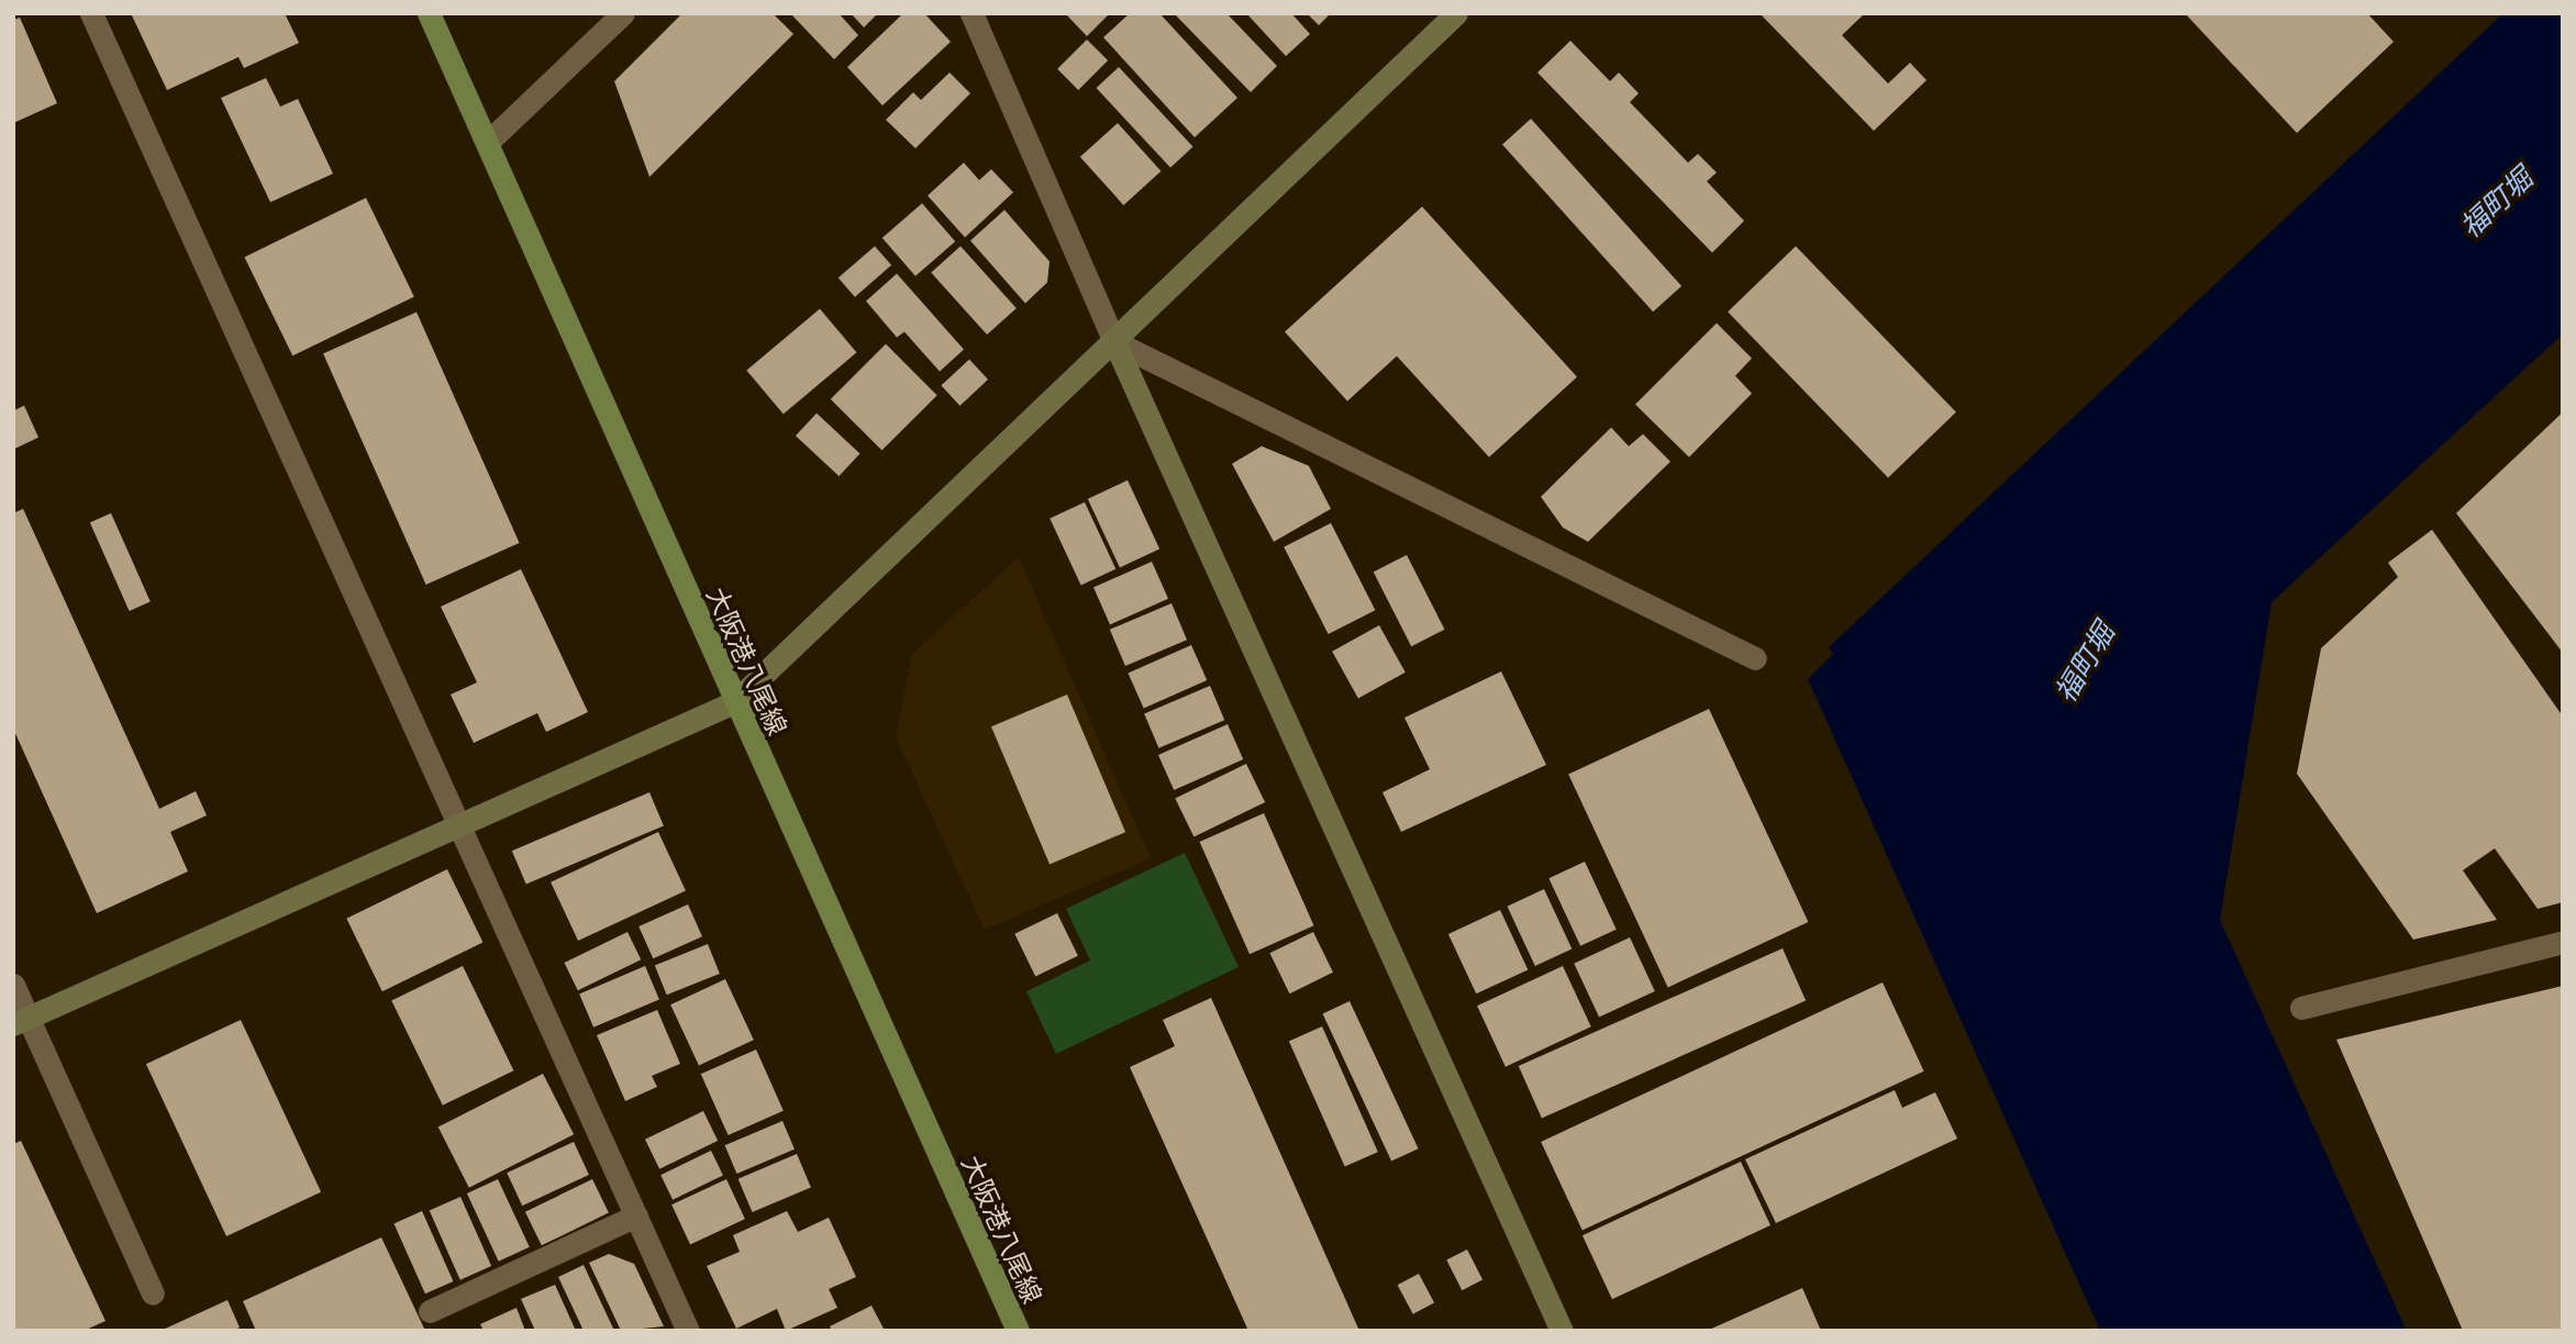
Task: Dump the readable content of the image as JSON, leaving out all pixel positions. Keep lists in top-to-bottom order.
{
  "streets": {
    "main road": ["大阪港八尾線"]
  },
  "water": ["福町堀"]
}
